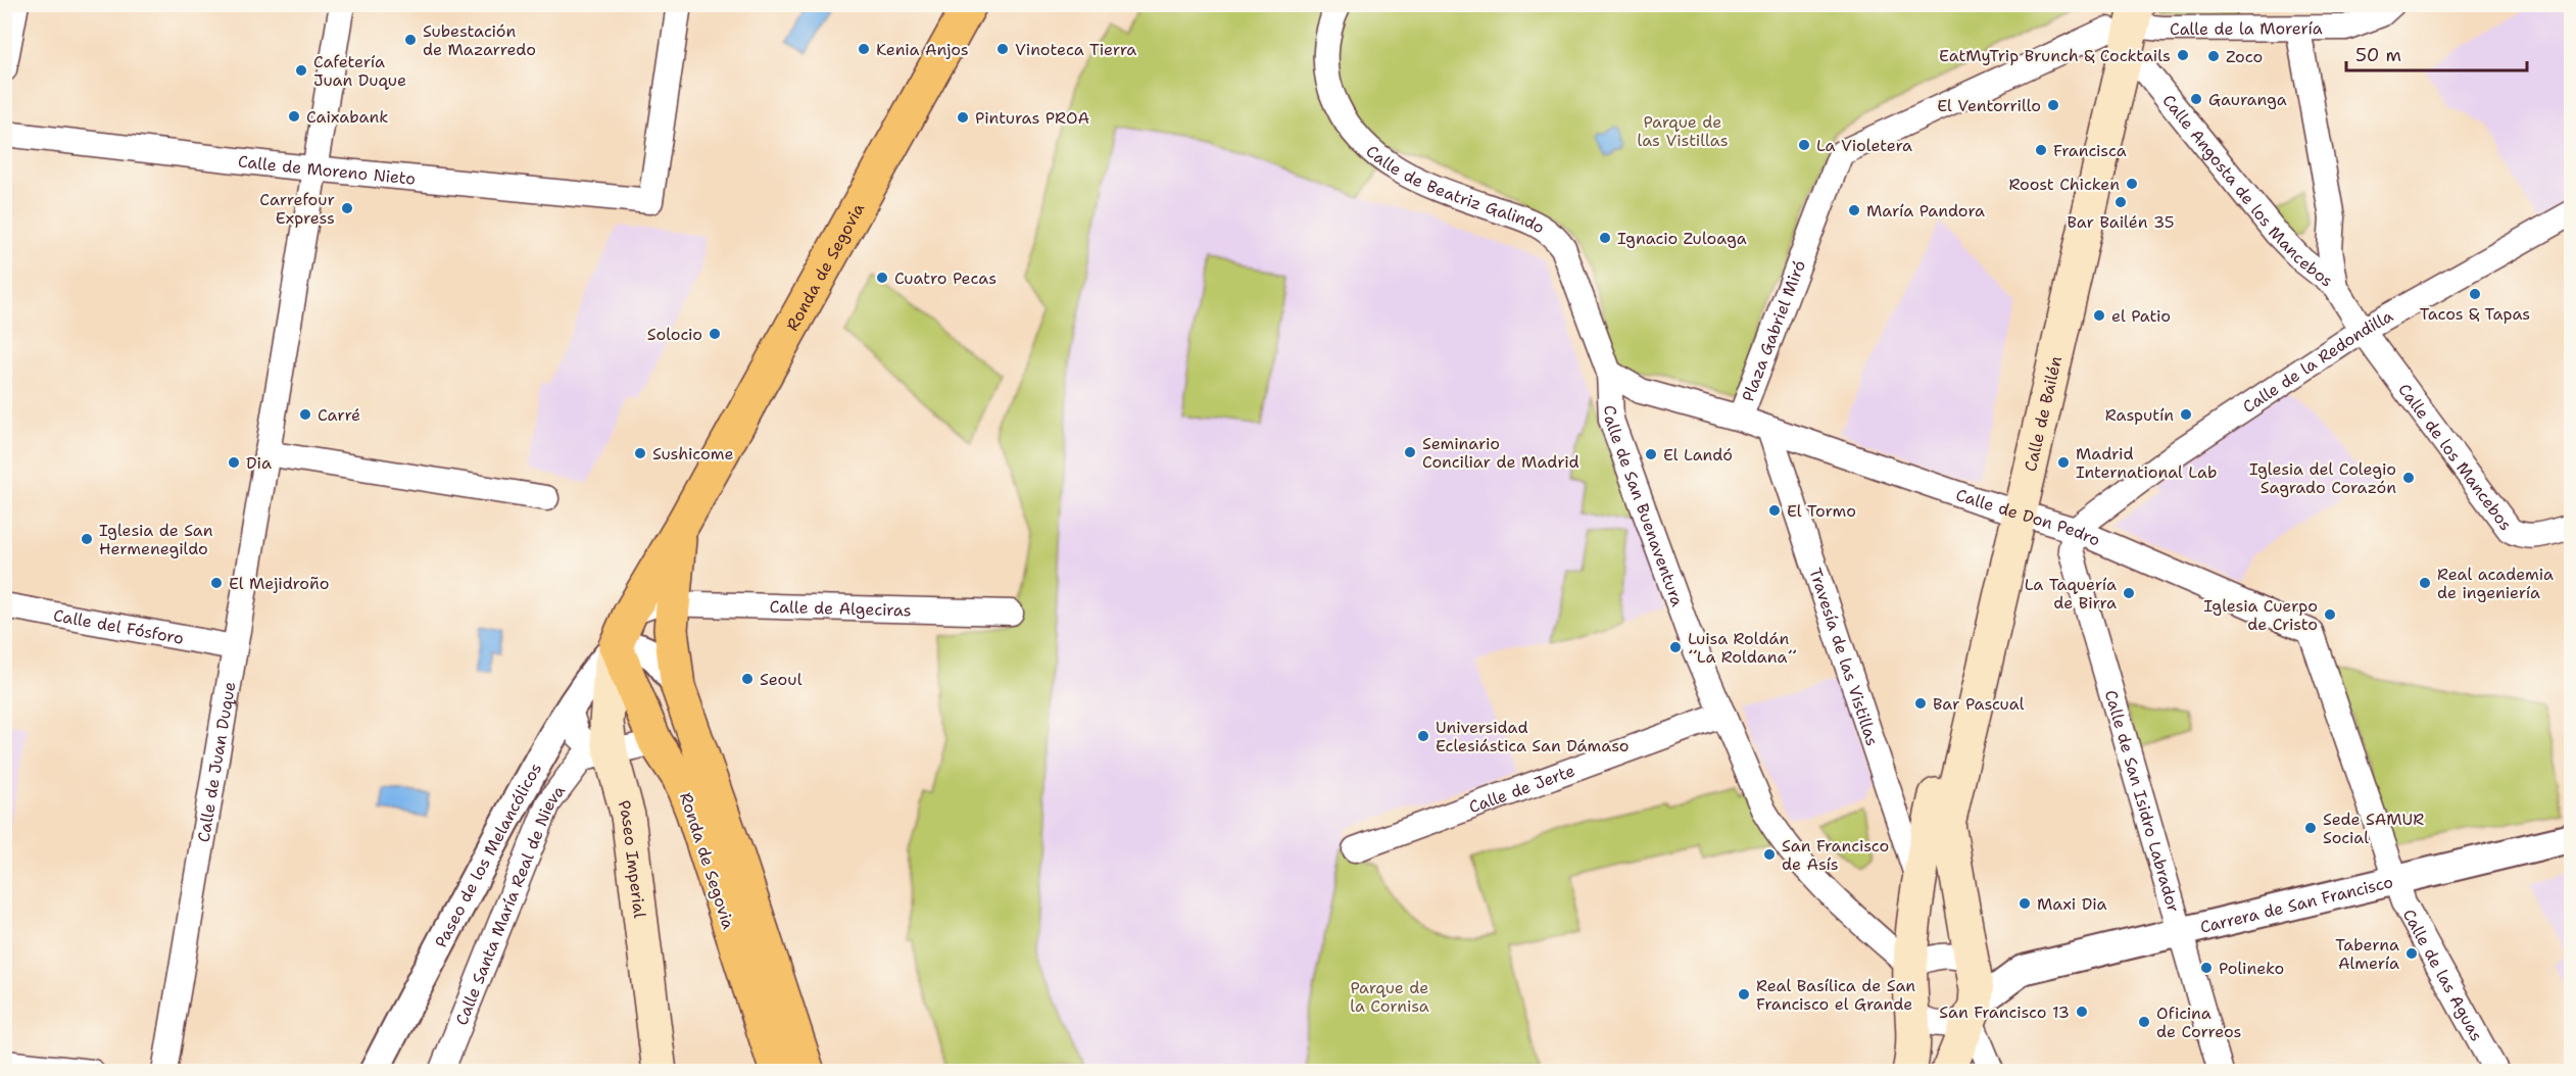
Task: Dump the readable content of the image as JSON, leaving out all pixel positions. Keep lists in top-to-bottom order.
{
  "streets": {
    "main road": ["Ronda de Segovia", "Calle de Bailén", "Paseo Imperial"],
    "street": [
      "Calle de la Morería",
      "Calle de Moreno Nieto",
      "Calle de Beatriz Galindo",
      "Calle Angosta de los Mancebos",
      "Plaza Gabriel Miró",
      "Calle de la Redondilla",
      "Calle de los Mancebos",
      "Calle de San Buenaventura",
      "Calle de Don Pedro",
      "Calle de Algeciras",
      "Calle del Fósforo",
      "Travesía de las Vistillas",
      "Calle de Juan Duque",
      "Calle de Jerte",
      "Calle de San Isidro Labrador",
      "Paseo de los Melancólicos",
      "Carrera de San Francisco",
      "Calle Santa María Real de Nieva",
      "Calle de las Aguas"
    ]
  },
  "crossings": [
    ["Calle de la Morería", "Plaza Gabriel Miró"],
    ["Calle de la Morería", "Calle de Bailén"],
    ["Calle de Moreno Nieto", "Calle de Juan Duque"],
    ["Calle de Beatriz Galindo", "Plaza Gabriel Miró"],
    ["Calle de Beatriz Galindo", "Calle de San Buenaventura"],
    ["Calle Angosta de los Mancebos", "Calle de la Redondilla"],
    ["Calle Angosta de los Mancebos", "Calle de Bailén"],
    ["Calle Angosta de los Mancebos", "Calle de los Mancebos"],
    ["Ronda de Segovia", "Calle de Algeciras"],
    ["Ronda de Segovia", "Paseo de los Melancólicos"],
    ["Ronda de Segovia", "Paseo Imperial"],
    ["Ronda de Segovia", "Calle Santa María Real de Nieva"],
    ["Plaza Gabriel Miró", "Calle de Bailén"],
    ["Plaza Gabriel Miró", "Calle de San Buenaventura"],
    ["Plaza Gabriel Miró", "Calle de Don Pedro"],
    ["Calle de la Redondilla", "Calle de los Mancebos"],
    ["Calle de la Redondilla", "Calle de Don Pedro"],
    ["Calle de la Redondilla", "Calle de San Isidro Labrador"],
    ["Calle de Bailén", "Calle de San Buenaventura"],
    ["Calle de Bailén", "Calle de Don Pedro"],
    ["Calle de Bailén", "Travesía de las Vistillas"],
    ["Calle de Bailén", "Carrera de San Francisco"],
    ["Calle de San Buenaventura", "Calle de Jerte"],
    ["Calle de San Buenaventura", "Carrera de San Francisco"],
    ["Calle de Don Pedro", "Travesía de las Vistillas"],
    ["Calle de Don Pedro", "Calle de San Isidro Labrador"],
    ["Calle de Don Pedro", "Calle de las Aguas"],
    ["Calle del Fósforo", "Calle de Juan Duque"],
    ["Calle de San Isidro Labrador", "Carrera de San Francisco"],
    ["Paseo de los Melancólicos", "Paseo Imperial"],
    ["Paseo Imperial", "Calle Santa María Real de Nieva"],
    ["Carrera de San Francisco", "Calle de las Aguas"]
  ],
  "parks": ["Parque de las Vistillas", "Parque de la Cornisa"],
  "places": [
    "Subestación de Mazarredo",
    "Kenia Anjos",
    "Vinoteca Tierra",
    "EatMyTrip Brunch & Cocktails",
    "Zoco",
    "Cafetería Juan Duque",
    "Gauranga",
    "El Ventorrillo",
    "Caixabank",
    "Pinturas PROA",
    "La Violetera",
    "Francisca",
    "Roost Chicken",
    "Bar Bailén 35",
    "Carrefour Express",
    "María Pandora",
    "Ignacio Zuloaga",
    "Cuatro Pecas",
    "Tacos & Tapas",
    "el Patio",
    "Solocio",
    "Carré",
    "Rasputín",
    "Seminario Conciliar de Madrid",
    "Sushicome",
    "El Landó",
    "Dia",
    "Madrid International Lab",
    "Iglesia del Colegio Sagrado Corazón",
    "El Tormo",
    "Iglesia de San Hermenegildo",
    "El Mejidroño",
    "Real academia de ingeniería",
    "La Taquería de Birra",
    "Iglesia Cuerpo de Cristo",
    "Luisa Roldán ´´La Roldana´´",
    "Seoul",
    "Bar Pascual",
    "Universidad Eclesiástica San Dámaso",
    "Sede SAMUR Social",
    "San Francisco de Asís",
    "Maxi Dia",
    "Taberna Almería",
    "Polineko",
    "Real Basílica de San Francisco el Grande",
    "San Francisco 13",
    "Oficina de Correos"
  ],
  "scale_bar": "50 m"
}
